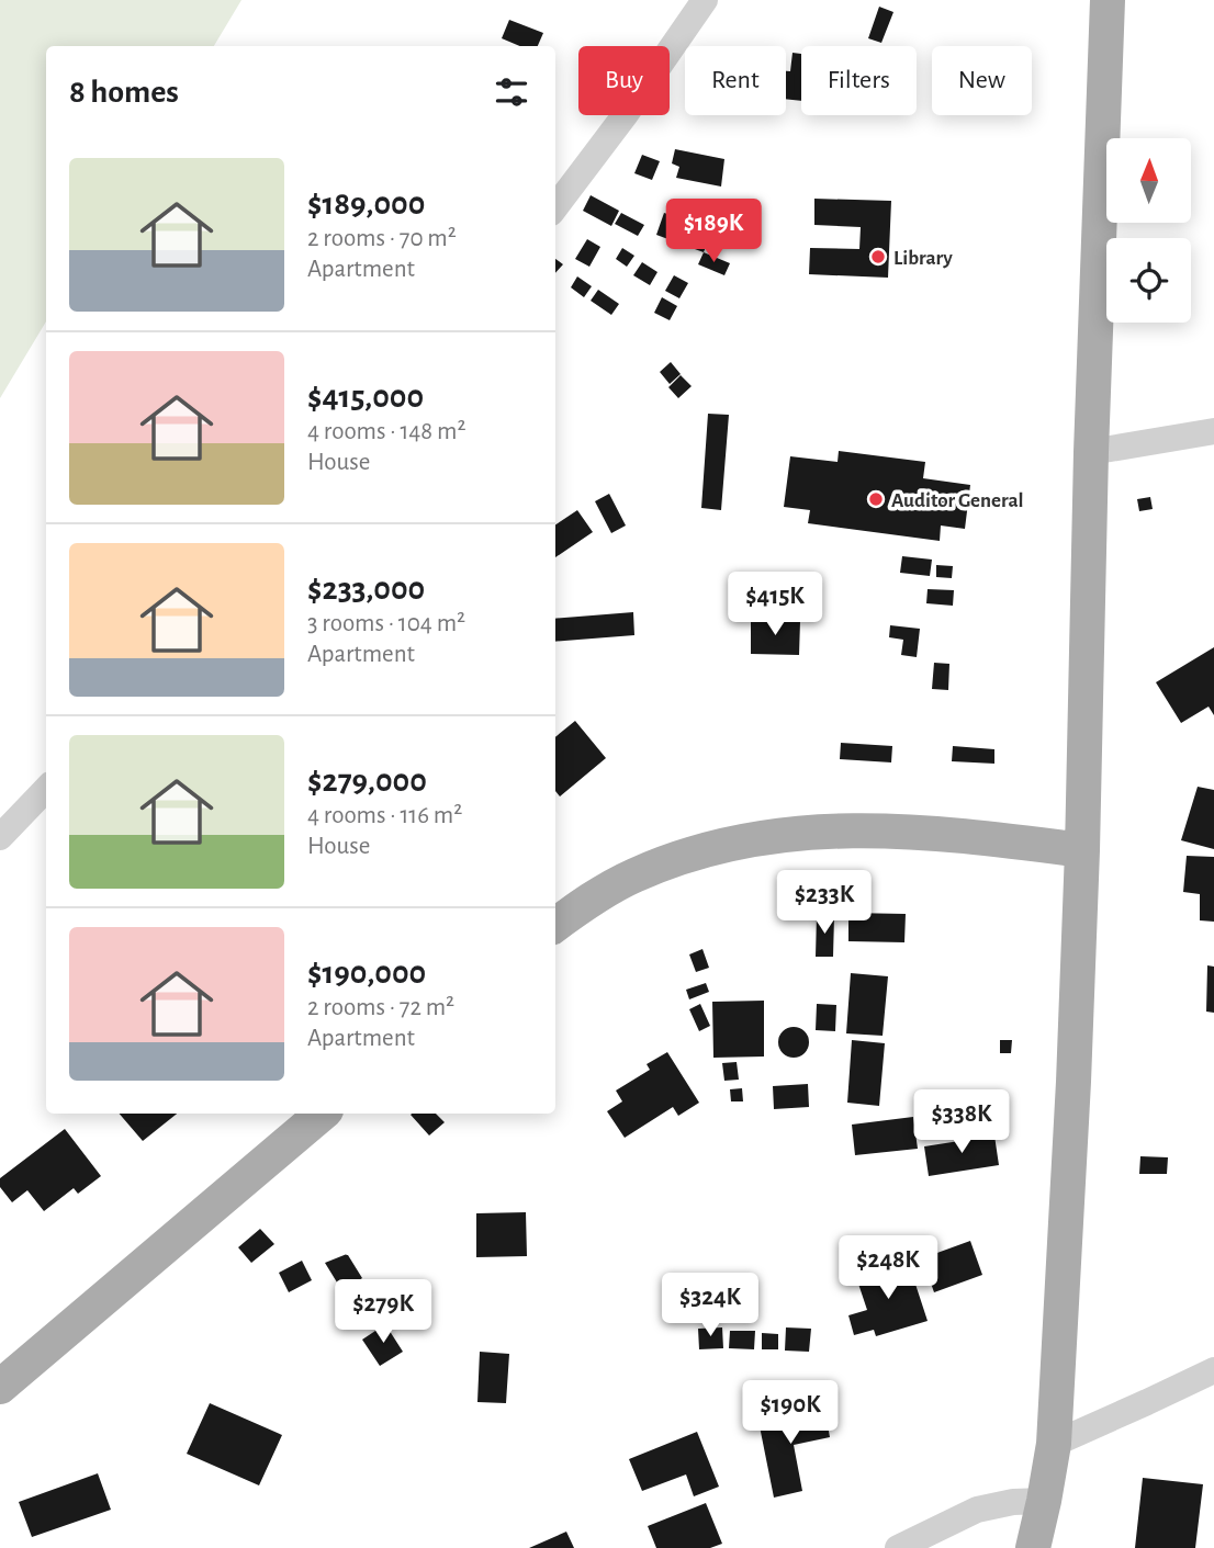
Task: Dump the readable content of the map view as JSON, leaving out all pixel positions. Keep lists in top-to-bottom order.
{
  "places": ["Library", "Auditor General"],
  "north": "top",
  "page": {
    "chip": [
      "Buy",
      "Rent",
      "Filters",
      "New"
    ],
    "heading": "8 homes",
    "list": [
      {
        "name": "$189,000",
        "note": "2 rooms · 70 m² · Apartment"
      },
      {
        "name": "$415,000",
        "note": "4 rooms · 148 m² · House"
      },
      {
        "name": "$233,000",
        "note": "3 rooms · 104 m² · Apartment"
      },
      {
        "name": "$279,000",
        "note": "4 rooms · 116 m² · House"
      },
      {
        "name": "$190,000",
        "note": "2 rooms · 72 m² · Apartment"
      }
    ],
    "price": [
      "$189K",
      "$415K",
      "$233K",
      "$338K",
      "$248K",
      "$324K",
      "$279K",
      "$190K"
    ]
  }
}
